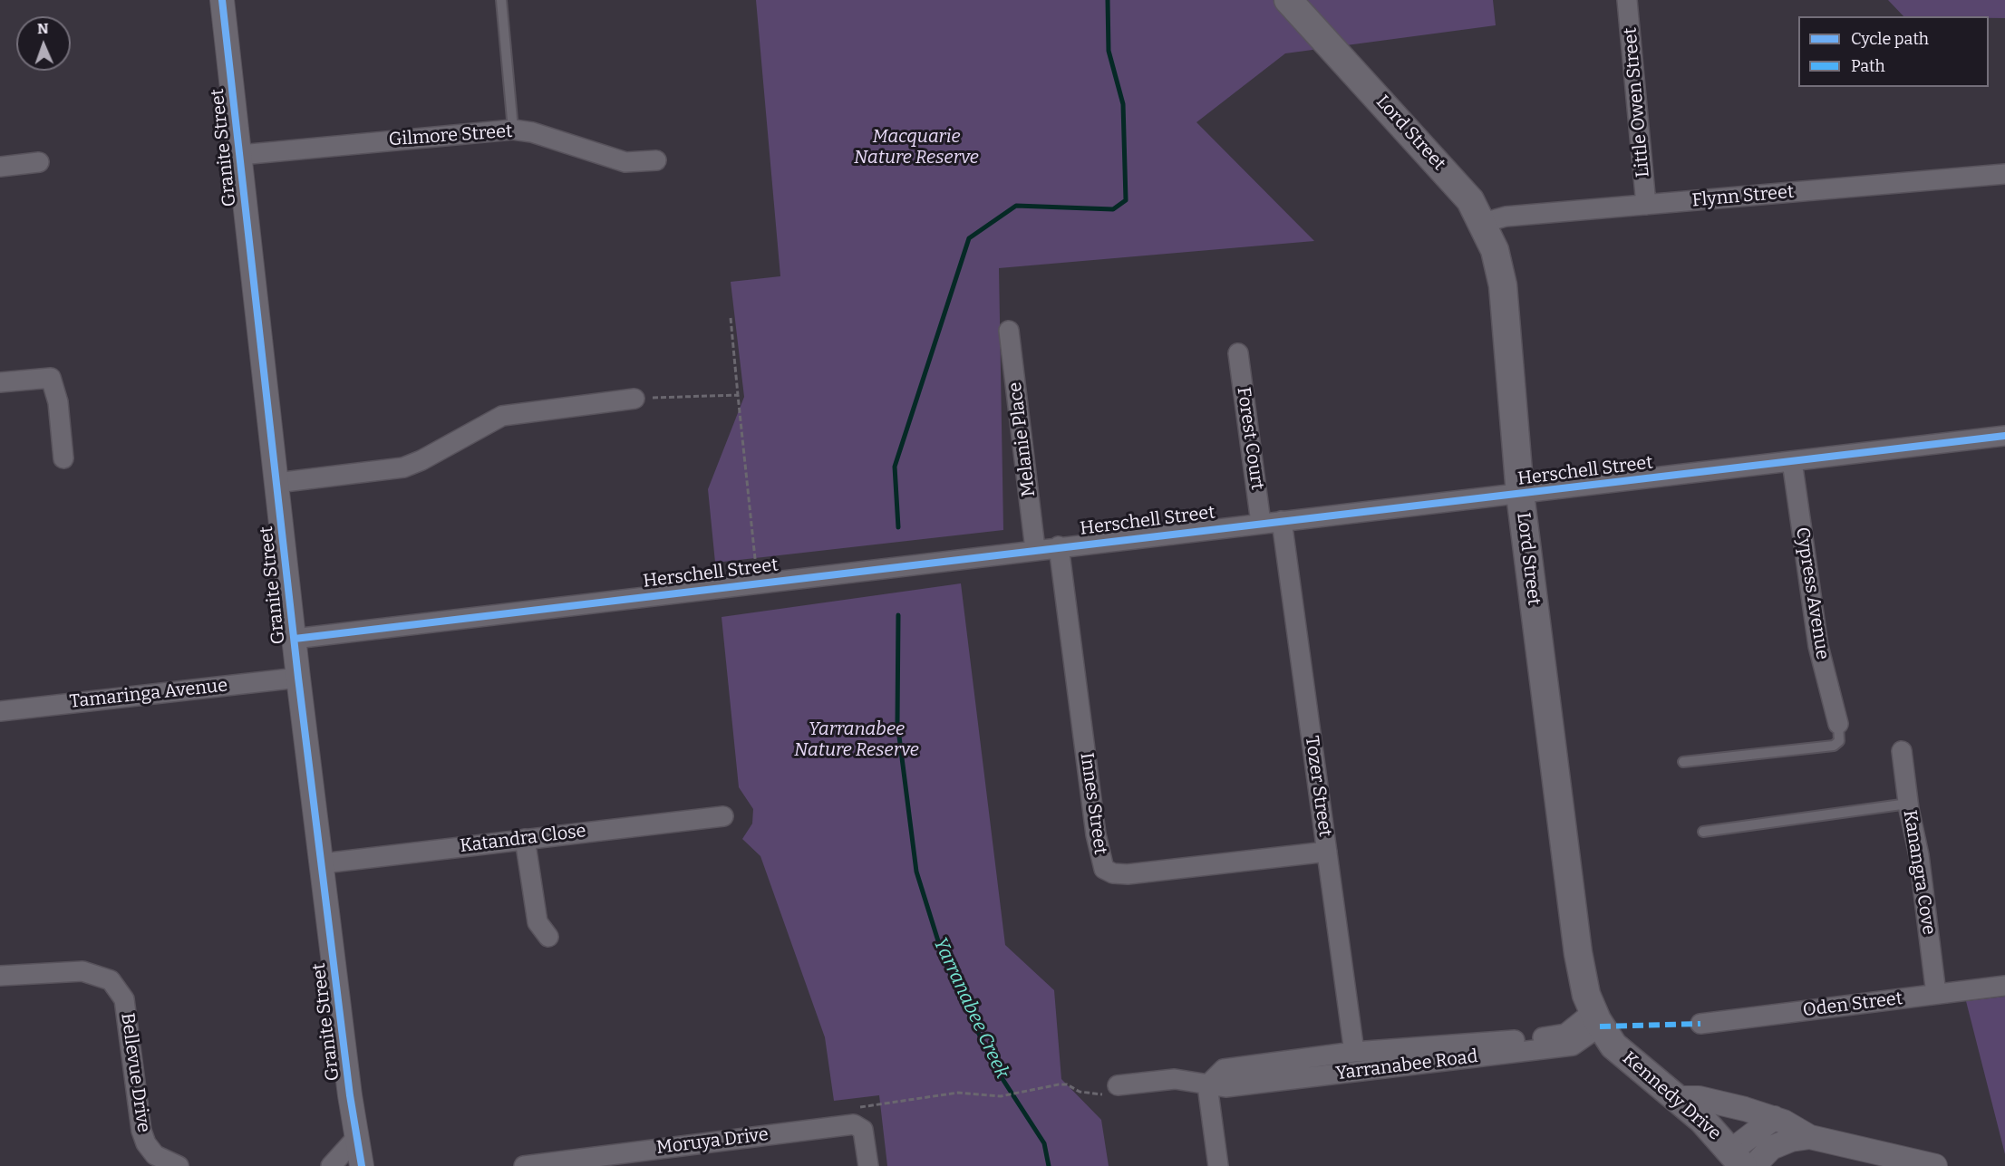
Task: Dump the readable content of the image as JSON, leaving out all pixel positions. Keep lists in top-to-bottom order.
{
  "streets": {
    "main road": ["Lord Street", "Kennedy Drive"],
    "street": [
      "Little Owen Street",
      "Gilmore Street",
      "Granite Street",
      "Flynn Street",
      "Forest Court",
      "Melanie Place",
      "Herschell Street",
      "Cypress Avenue",
      "Tamaringa Avenue",
      "Tozer Street",
      "Innes Street",
      "Katandra Close",
      "Kanangra Cove",
      "Oden Street",
      "Yarranabee Road",
      "Bellevue Drive",
      "Moruya Drive"
    ]
  },
  "crossings": [
    ["Little Owen Street", "Flynn Street"],
    ["Lord Street", "Flynn Street"],
    ["Lord Street", "Herschell Street"],
    ["Lord Street", "Yarranabee Road"],
    ["Lord Street", "Kennedy Drive"],
    ["Gilmore Street", "Granite Street"],
    ["Granite Street", "Herschell Street"],
    ["Granite Street", "Tamaringa Avenue"],
    ["Granite Street", "Katandra Close"],
    ["Forest Court", "Herschell Street"],
    ["Melanie Place", "Herschell Street"],
    ["Herschell Street", "Cypress Avenue"],
    ["Herschell Street", "Tozer Street"],
    ["Herschell Street", "Innes Street"],
    ["Tozer Street", "Innes Street"],
    ["Tozer Street", "Yarranabee Road"],
    ["Kanangra Cove", "Oden Street"],
    ["Yarranabee Road", "Kennedy Drive"]
  ],
  "water": ["Yarranabee Creek"],
  "parks": ["Macquarie Nature Reserve", "Yarranabee Nature Reserve"],
  "legend": ["Cycle path", "Path"],
  "north": "top"
}
